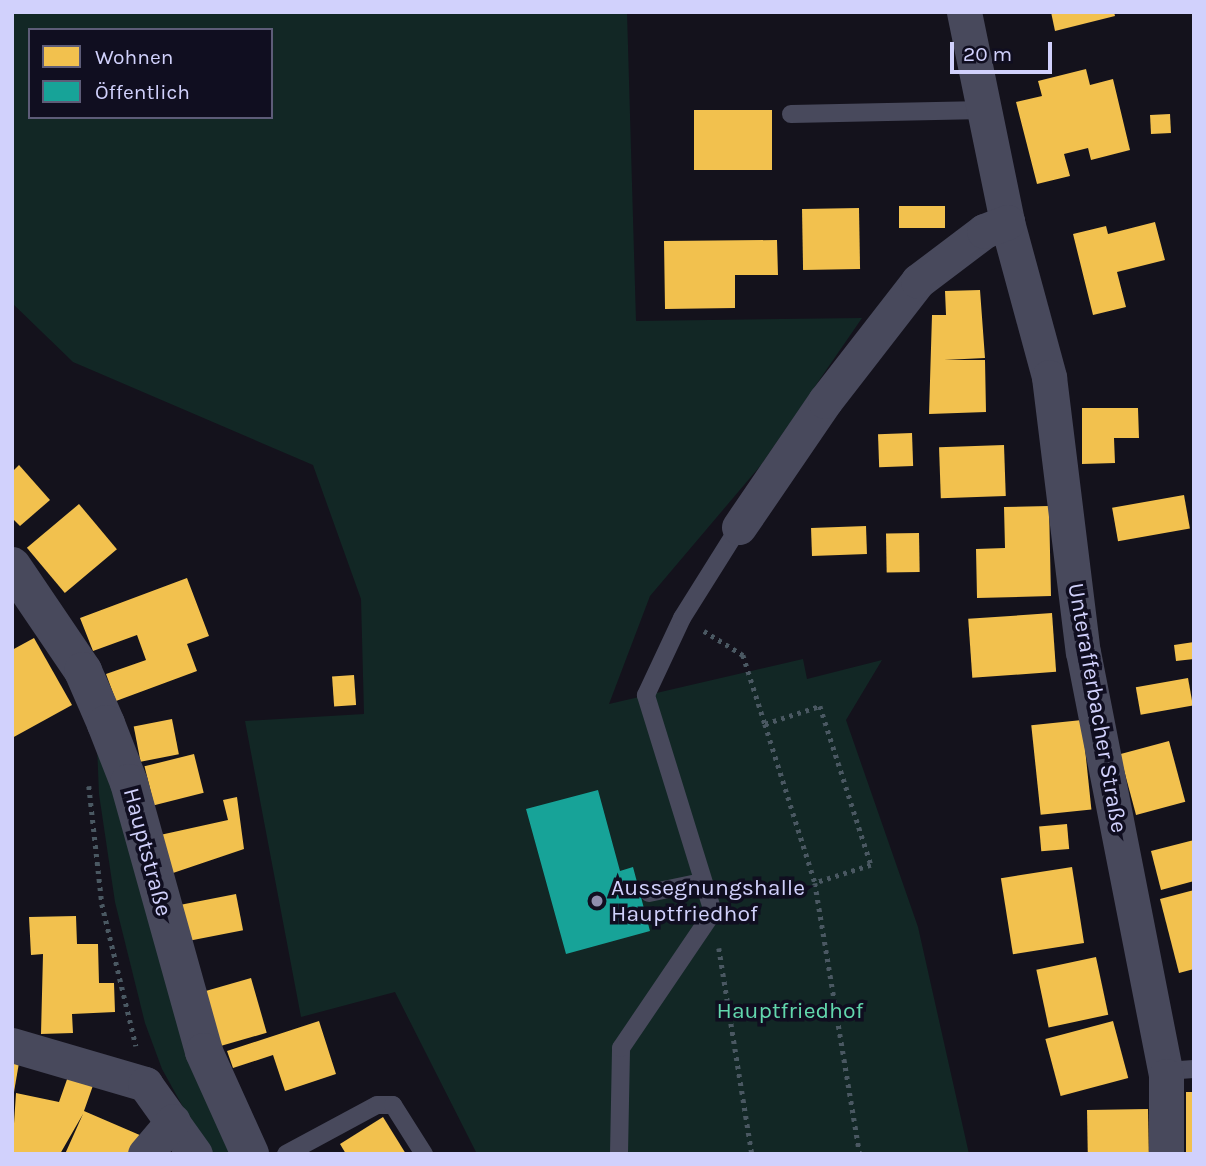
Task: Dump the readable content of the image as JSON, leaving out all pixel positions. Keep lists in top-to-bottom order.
{
  "streets": {
    "street": ["Unterafferbacher Straße", "Hauptstraße"]
  },
  "parks": ["Hauptfriedhof"],
  "places": ["Aussegnungshalle Hauptfriedhof"],
  "legend": ["Wohnen", "Öffentlich"],
  "scale_bar": "20 m"
}
